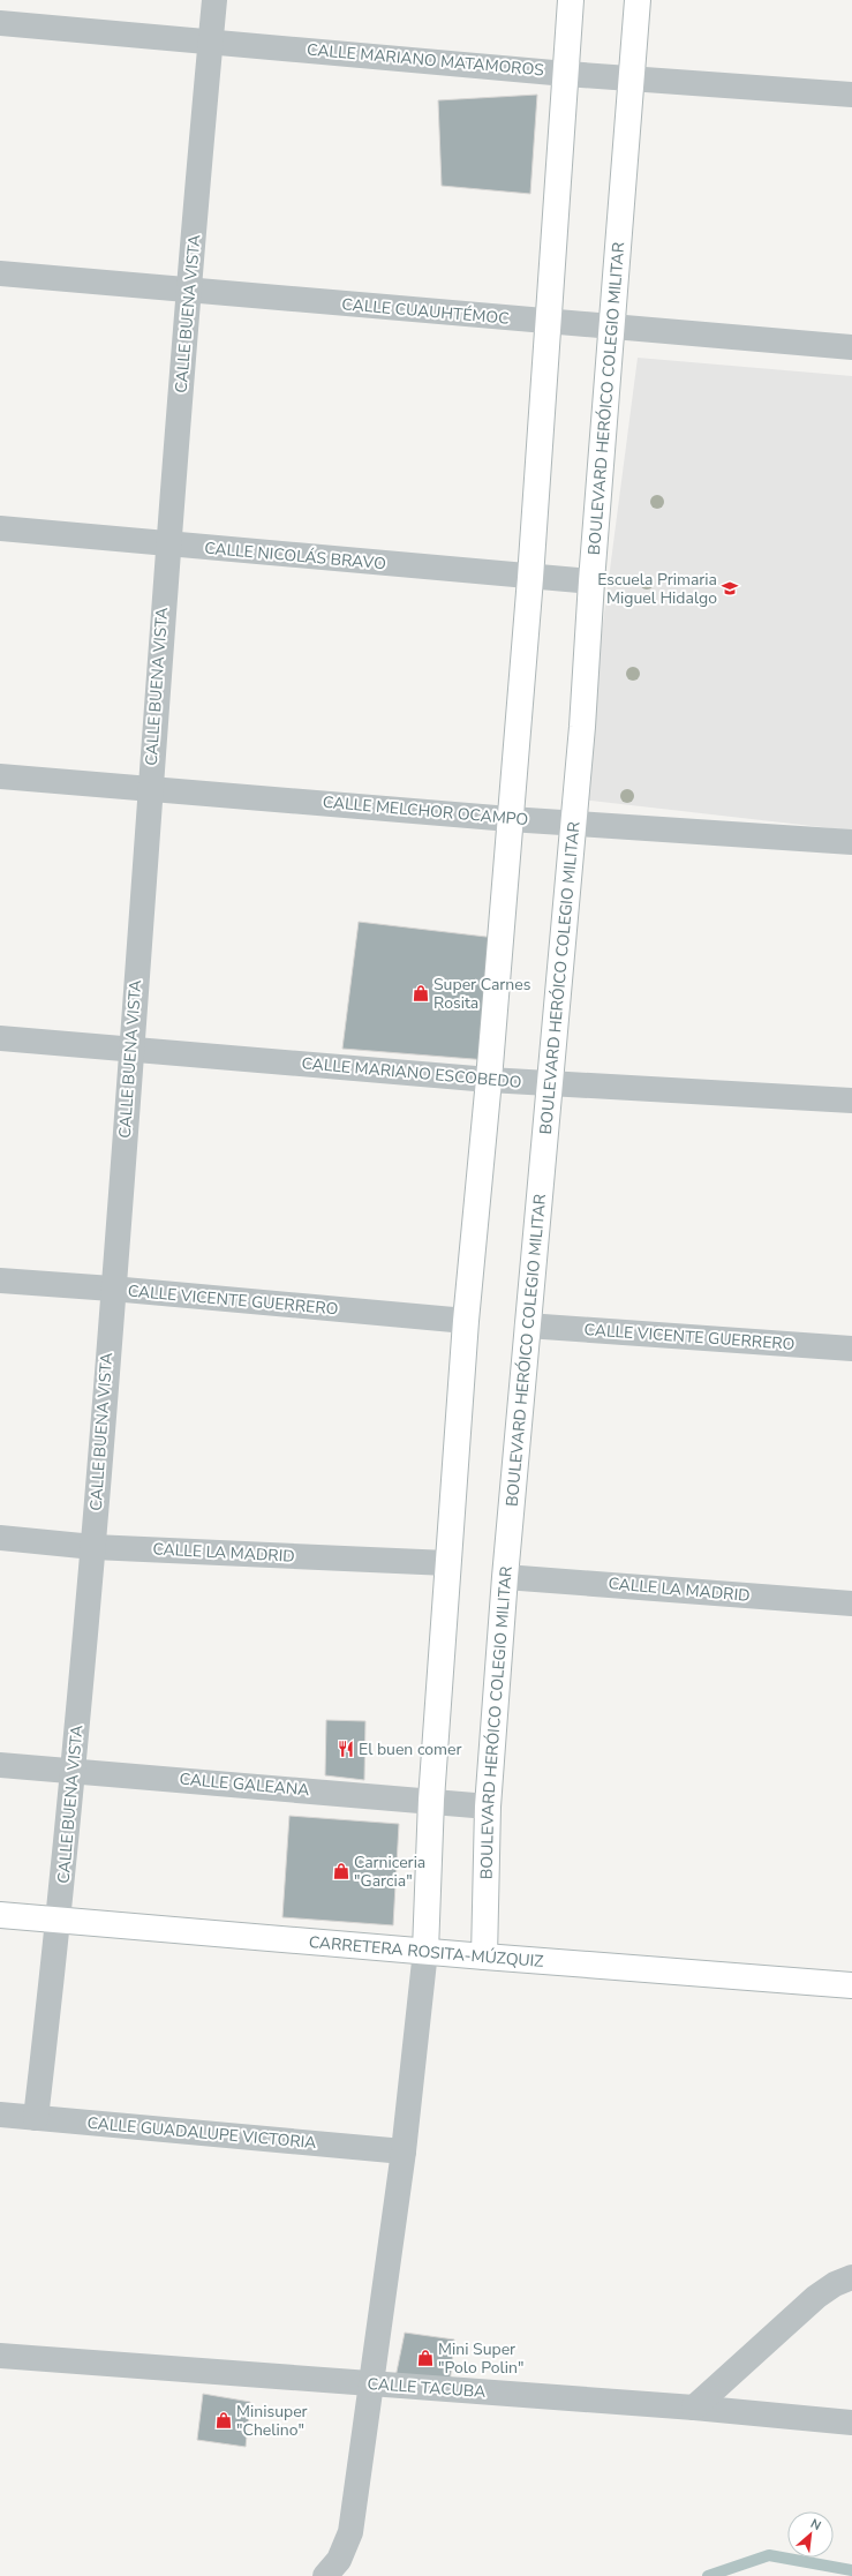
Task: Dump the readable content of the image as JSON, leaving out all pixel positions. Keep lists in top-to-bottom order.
{
  "streets": {
    "street": [
      "CALLE MARIANO MATAMOROS",
      "CALLE CUAUHTÉMOC",
      "CALLE BUENA VISTA",
      "BOULEVARD HERÓICO COLEGIO MILITAR",
      "CALLE NICOLÁS BRAVO",
      "CALLE MELCHOR OCAMPO",
      "CALLE MARIANO ESCOBEDO",
      "CALLE VICENTE GUERRERO",
      "CALLE LA MADRID",
      "CALLE GALEANA",
      "CARRETERA ROSITA-MÚZQUIZ",
      "CALLE GUADALUPE VICTORIA",
      "CALLE TACUBA"
    ]
  },
  "crossings": [
    ["CALLE MARIANO MATAMOROS", "CALLE BUENA VISTA"],
    ["CALLE MARIANO MATAMOROS", "BOULEVARD HERÓICO COLEGIO MILITAR"],
    ["CALLE CUAUHTÉMOC", "CALLE BUENA VISTA"],
    ["CALLE CUAUHTÉMOC", "BOULEVARD HERÓICO COLEGIO MILITAR"],
    ["CALLE BUENA VISTA", "CALLE NICOLÁS BRAVO"],
    ["CALLE BUENA VISTA", "CALLE MELCHOR OCAMPO"],
    ["CALLE BUENA VISTA", "CALLE MARIANO ESCOBEDO"],
    ["CALLE BUENA VISTA", "CALLE VICENTE GUERRERO"],
    ["CALLE BUENA VISTA", "CALLE LA MADRID"],
    ["CALLE BUENA VISTA", "CALLE GALEANA"],
    ["CALLE BUENA VISTA", "CARRETERA ROSITA-MÚZQUIZ"],
    ["CALLE BUENA VISTA", "CALLE GUADALUPE VICTORIA"],
    ["BOULEVARD HERÓICO COLEGIO MILITAR", "CALLE NICOLÁS BRAVO"],
    ["BOULEVARD HERÓICO COLEGIO MILITAR", "CALLE MELCHOR OCAMPO"],
    ["BOULEVARD HERÓICO COLEGIO MILITAR", "CALLE MARIANO ESCOBEDO"],
    ["BOULEVARD HERÓICO COLEGIO MILITAR", "CALLE VICENTE GUERRERO"],
    ["BOULEVARD HERÓICO COLEGIO MILITAR", "CALLE LA MADRID"],
    ["BOULEVARD HERÓICO COLEGIO MILITAR", "CALLE GALEANA"],
    ["BOULEVARD HERÓICO COLEGIO MILITAR", "CARRETERA ROSITA-MÚZQUIZ"]
  ],
  "places": {
    "school or university": ["Escuela Primaria Miguel Hidalgo"],
    "shop": [
      "Super Carnes Rosita",
      "Carniceria \"Garcia\"",
      "Mini Super \"Polo Polin\"",
      "Minisuper \"Chelino\""
    ],
    "restaurant": ["El buen comer"]
  },
  "north": "top right"
}
